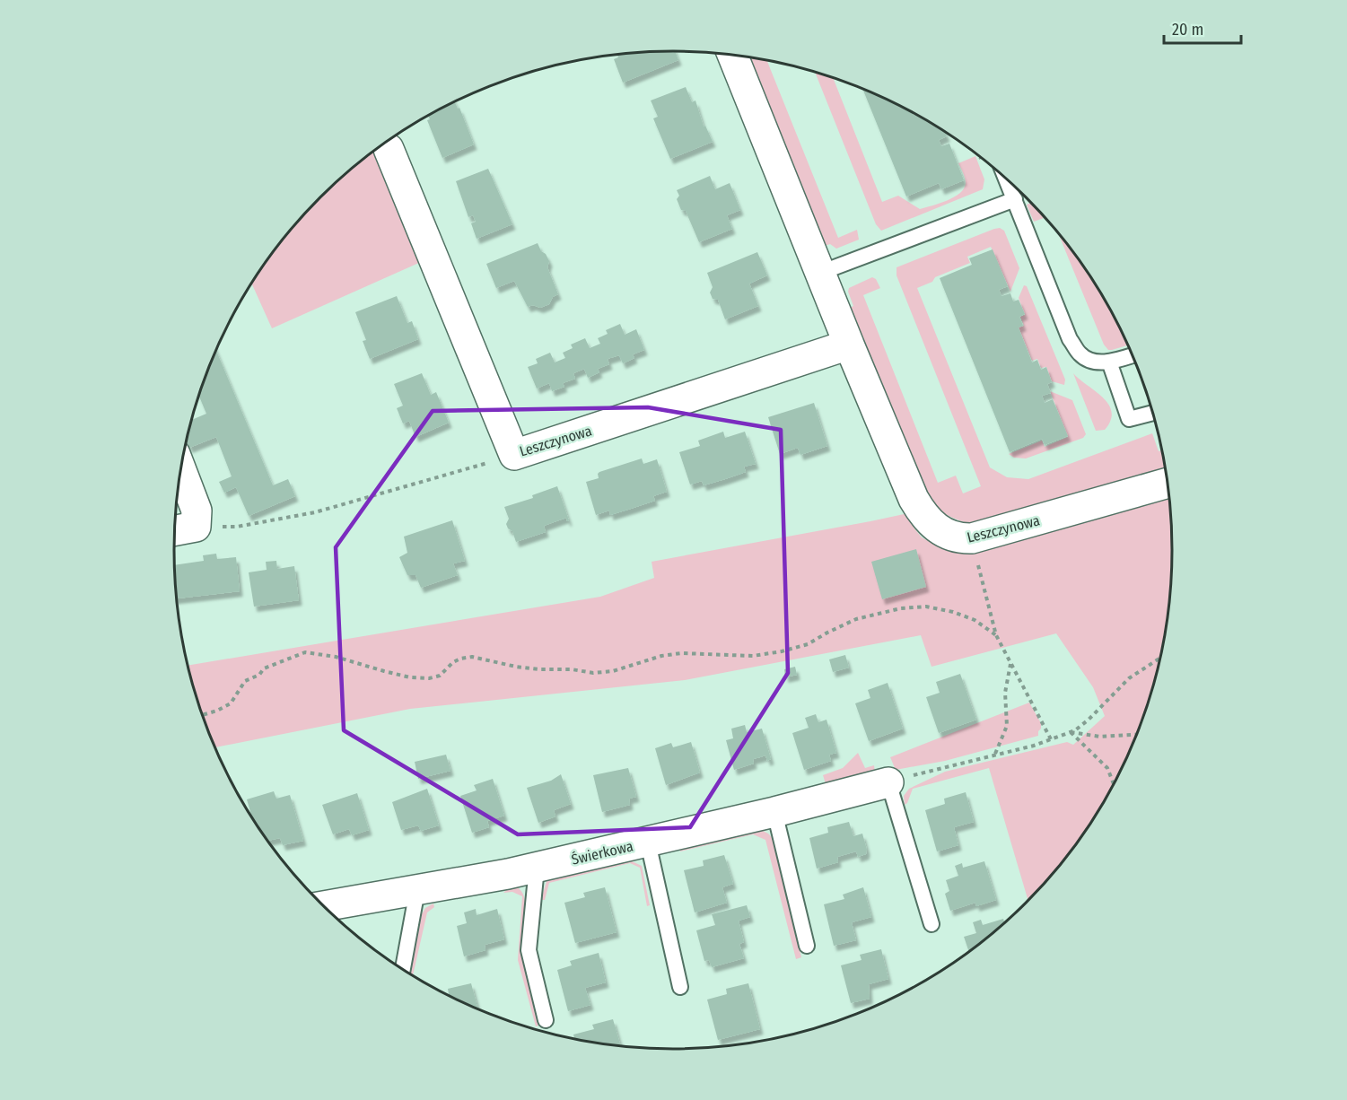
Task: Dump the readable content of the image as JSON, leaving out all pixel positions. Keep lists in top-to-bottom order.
{
  "streets": {
    "street": ["Leszczynowa", "Świerkowa"]
  },
  "scale_bar": "20 m"
}
